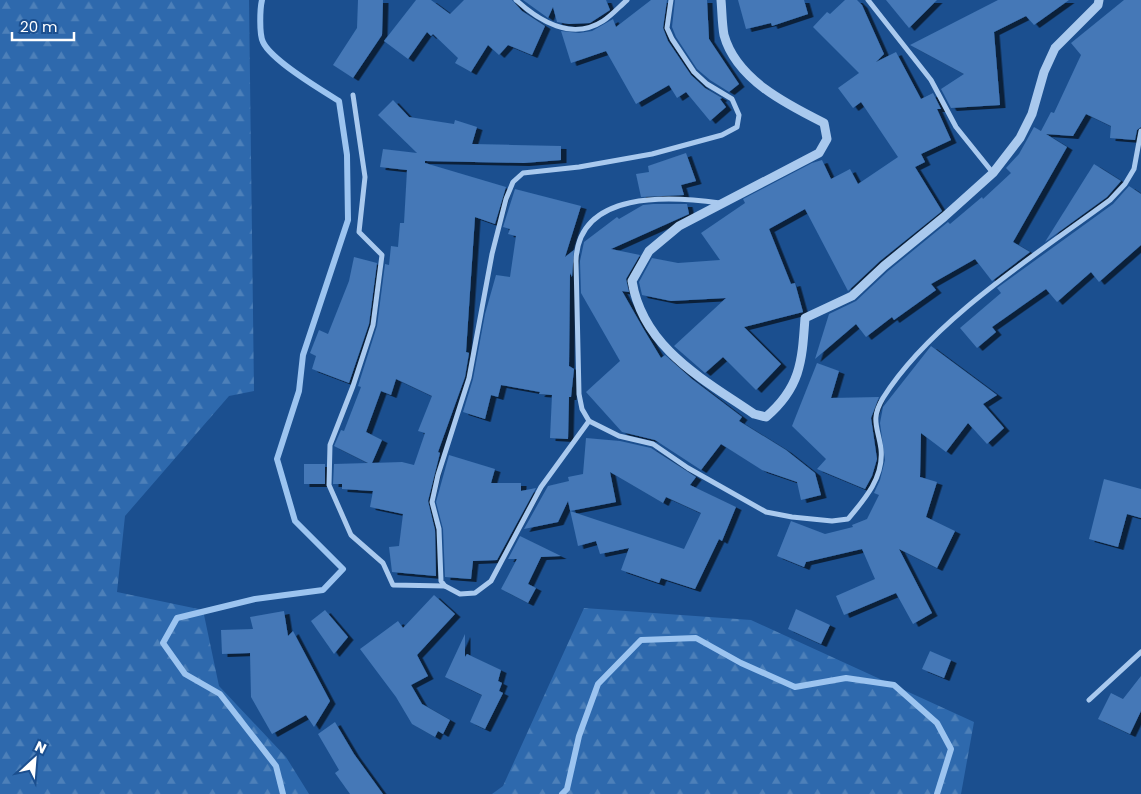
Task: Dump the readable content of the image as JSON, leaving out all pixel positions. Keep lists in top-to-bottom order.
{
  "scale_bar": "20 m",
  "north": "top right"
}
